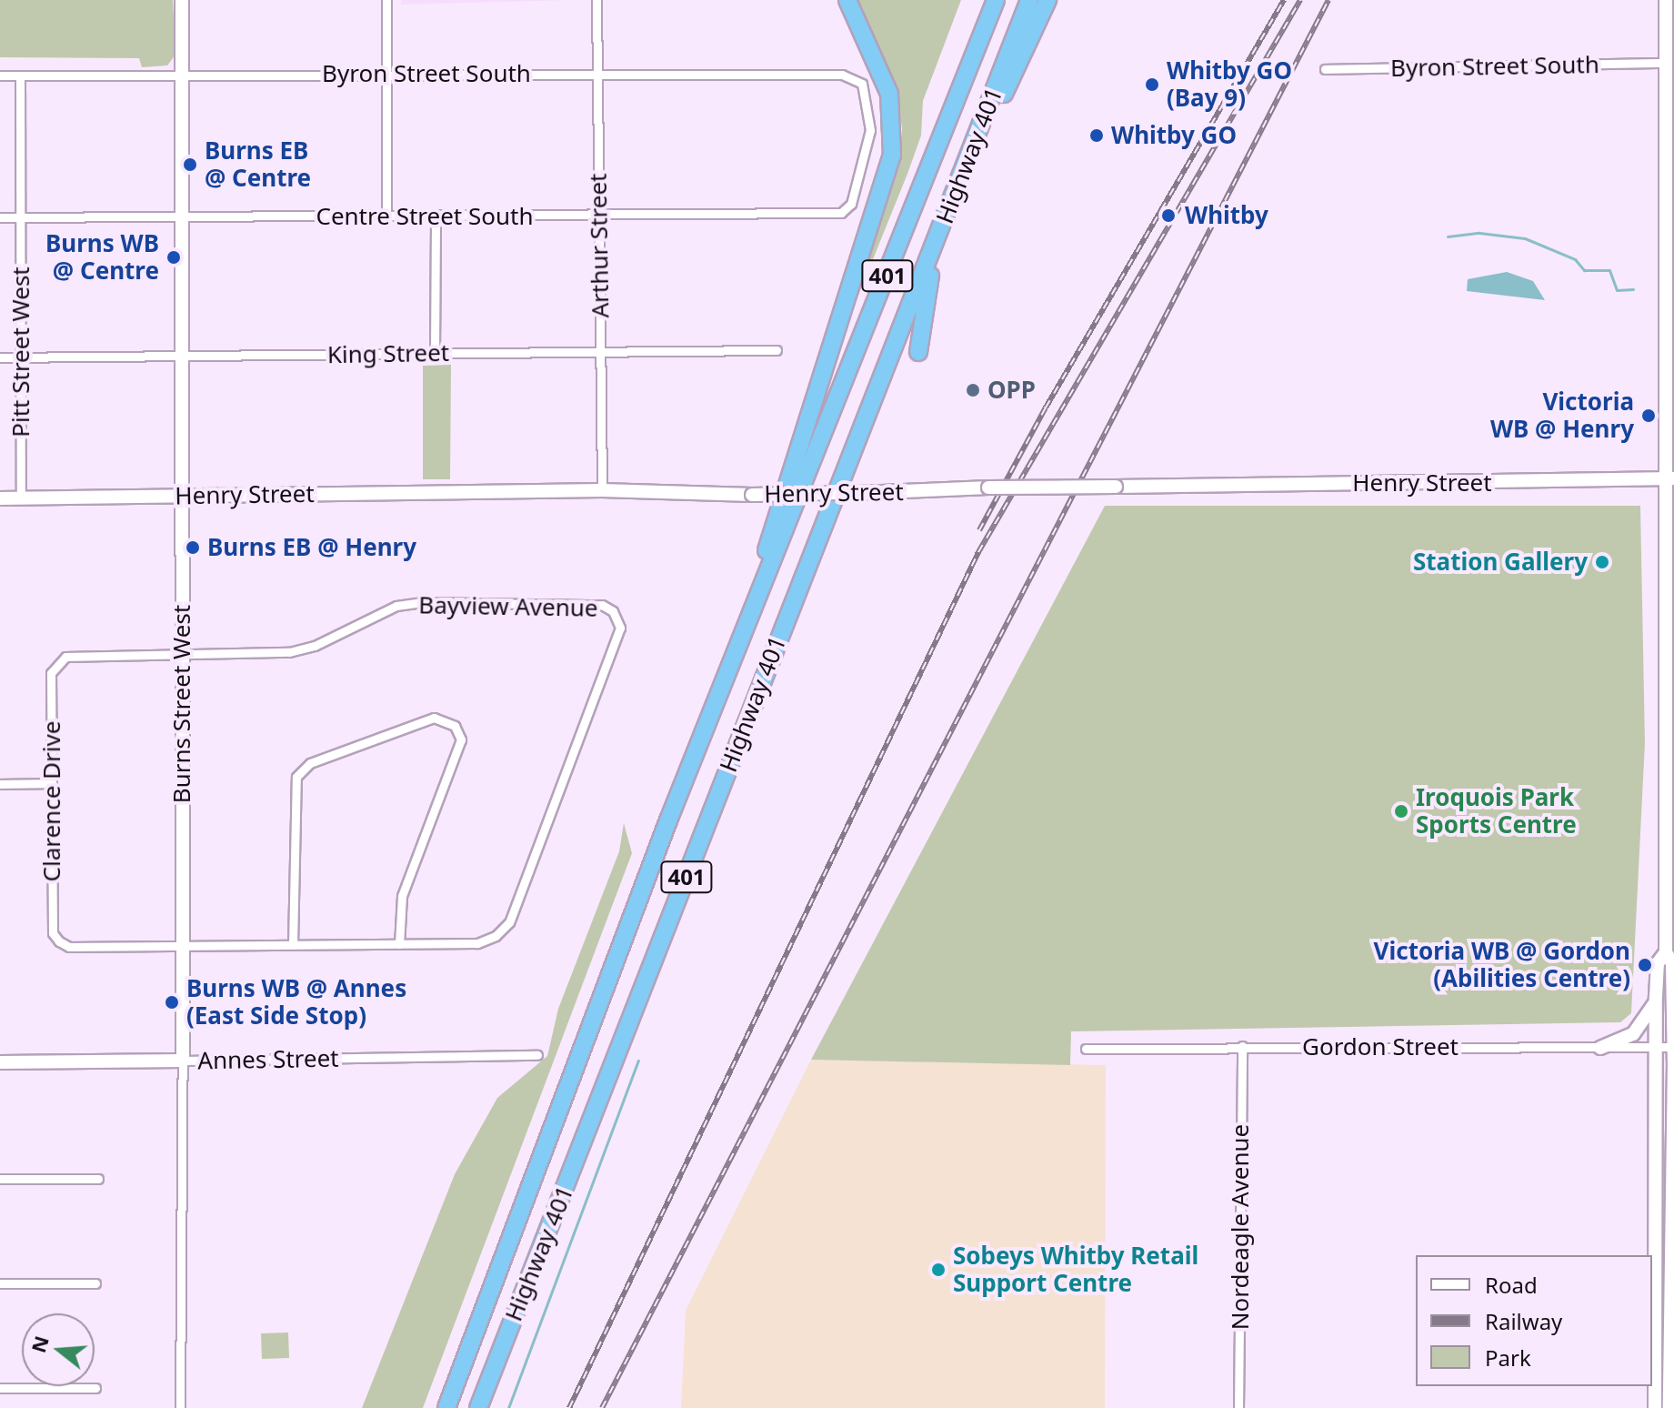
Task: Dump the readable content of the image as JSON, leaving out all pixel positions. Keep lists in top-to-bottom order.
{
  "streets": {
    "highway": ["Highway 401", "401"],
    "main road": ["Henry Street", "Burns Street West", "Annes Street"],
    "street": [
      "Byron Street South",
      "Centre Street South",
      "Arthur Street",
      "Pitt Street West",
      "King Street",
      "Bayview Avenue",
      "Clarence Drive",
      "Gordon Street",
      "Nordeagle Avenue"
    ]
  },
  "crossings": [
    ["Byron Street South", "Centre Street South"],
    ["Byron Street South", "Arthur Street"],
    ["Byron Street South", "Pitt Street West"],
    ["Byron Street South", "Burns Street West"],
    ["Centre Street South", "Arthur Street"],
    ["Centre Street South", "Pitt Street West"],
    ["Centre Street South", "Burns Street West"],
    ["Arthur Street", "King Street"],
    ["Arthur Street", "Henry Street"],
    ["Pitt Street West", "King Street"],
    ["Pitt Street West", "Henry Street"],
    ["King Street", "Burns Street West"],
    ["Henry Street", "Burns Street West"],
    ["Bayview Avenue", "Burns Street West"],
    ["Bayview Avenue", "Clarence Drive"],
    ["Burns Street West", "Clarence Drive"],
    ["Burns Street West", "Annes Street"],
    ["Gordon Street", "Nordeagle Avenue"]
  ],
  "places": [
    "Whitby GO (Bay 9)",
    "Whitby GO",
    "Burns EB @ Centre",
    "Whitby",
    "Burns WB @ Centre",
    "OPP",
    "Victoria WB @ Henry",
    "Burns EB @ Henry",
    "Station Gallery",
    "Iroquois Park Sports Centre",
    "Victoria WB @ Gordon (Abilities Centre)",
    "Burns WB @ Annes (East Side Stop)",
    "Sobeys Whitby Retail Support Centre"
  ],
  "legend": ["Road", "Railway", "Park"],
  "north": "left"
}
